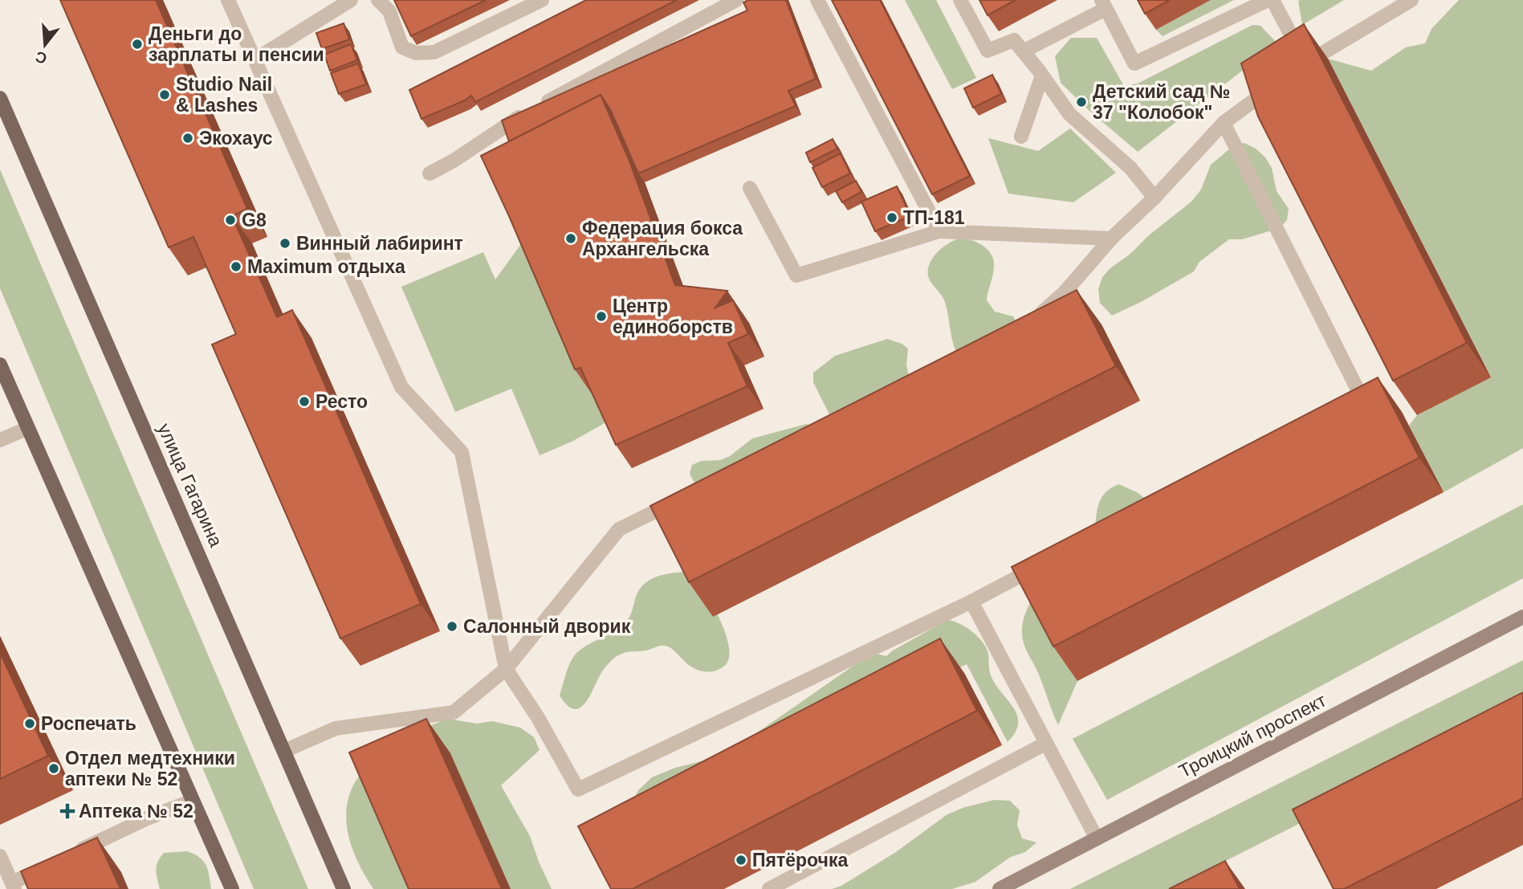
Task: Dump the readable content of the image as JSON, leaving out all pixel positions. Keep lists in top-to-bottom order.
{
  "streets": {
    "main road": ["улица Гагарина", "Троицкий проспект"]
  },
  "places": {
    "other": [
      "Деньги до зарплаты и пенсии",
      "Studio Nail & Lashes",
      "Детский сад № 37 \"Колобок\"",
      "Экохаус",
      "ТП-181",
      "G8",
      "Федерация бокса Архангельска",
      "Винный лабиринт",
      "Maximum отдыха",
      "Центр единоборств",
      "Ресто",
      "Салонный дворик",
      "Роспечать",
      "Отдел медтехники аптеки № 52",
      "Пятёрочка"
    ],
    "health": ["Аптека № 52"]
  },
  "north": "bottom"
}
